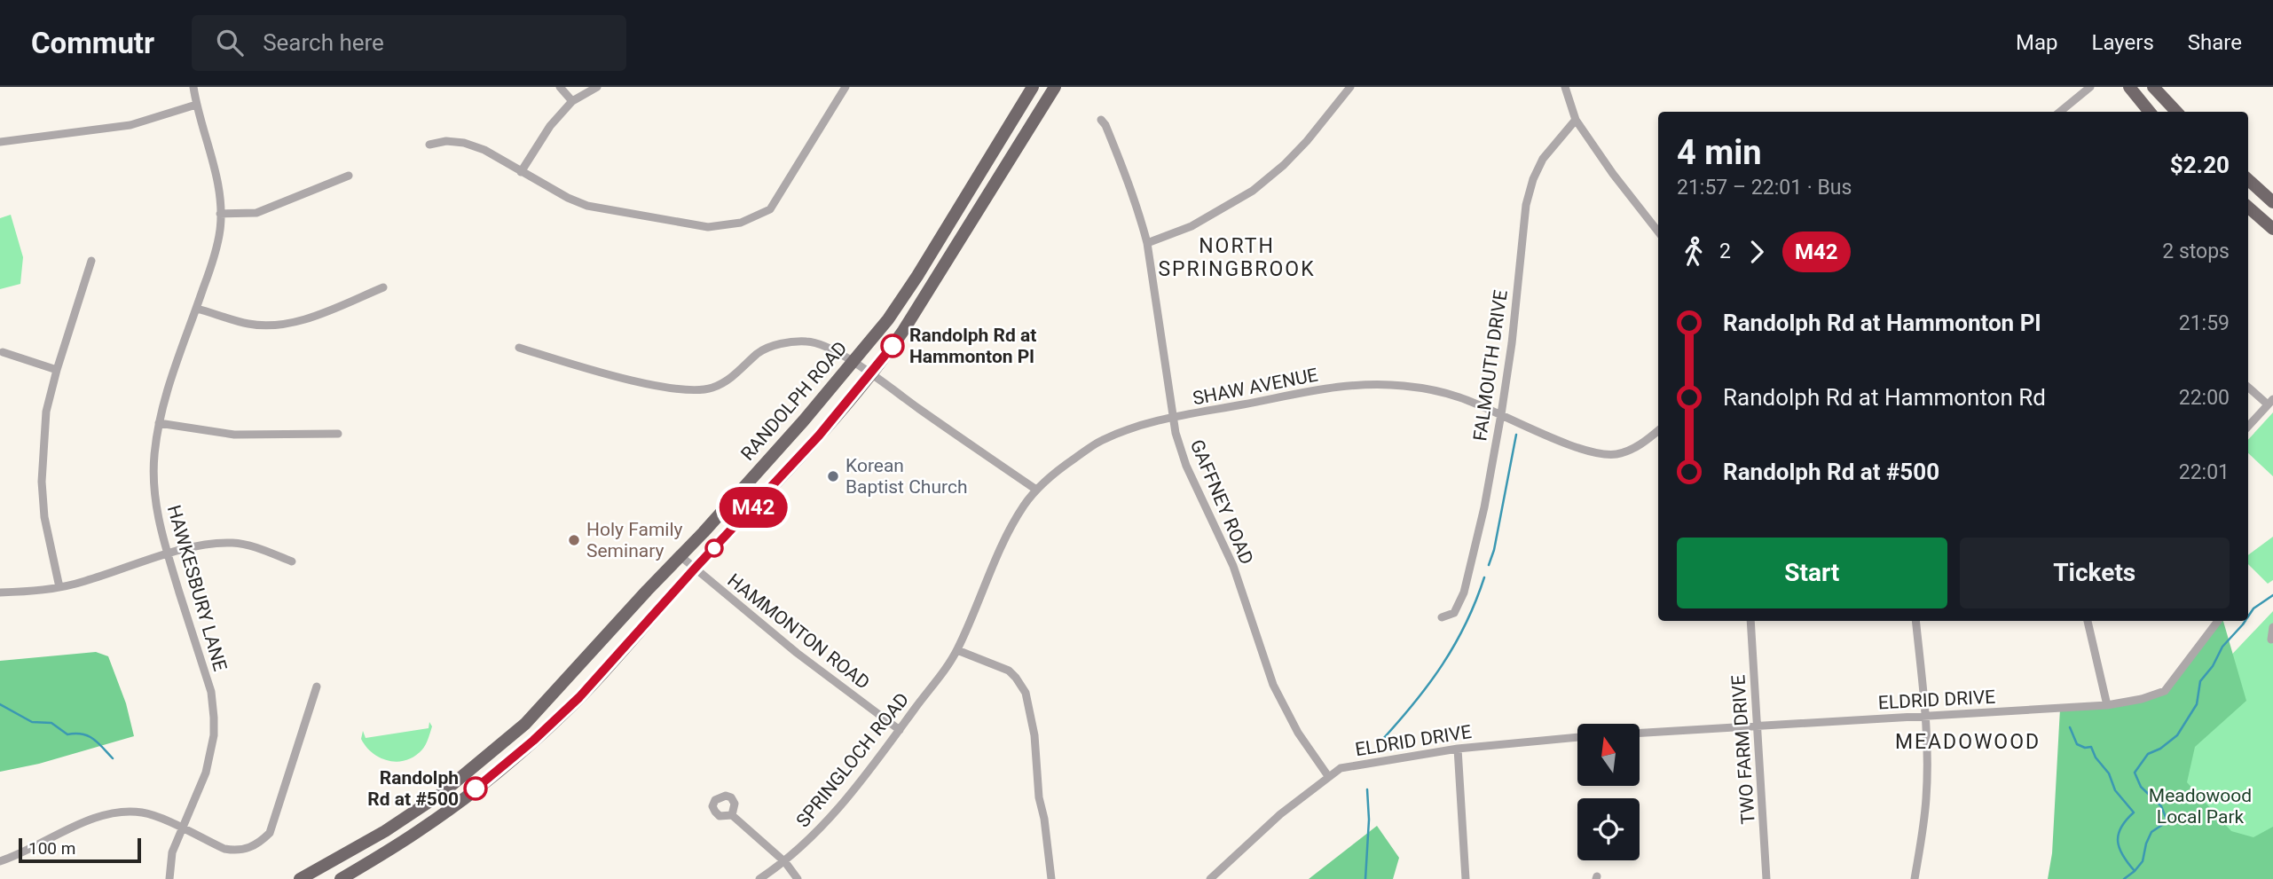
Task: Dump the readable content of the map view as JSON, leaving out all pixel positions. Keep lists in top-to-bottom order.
{
  "streets": {
    "main road": ["RANDOLPH ROAD"],
    "street": [
      "FALMOUTH DRIVE",
      "SHAW AVENUE",
      "GAFFNEY ROAD",
      "HAWKESBURY LANE",
      "HAMMONTON ROAD",
      "ELDRID DRIVE",
      "TWO FARM DRIVE",
      "SPRINGLOCH ROAD"
    ]
  },
  "crossings": [
    ["FALMOUTH DRIVE", "SHAW AVENUE"],
    ["SHAW AVENUE", "GAFFNEY ROAD"],
    ["SHAW AVENUE", "SPRINGLOCH ROAD"],
    ["RANDOLPH ROAD", "HAMMONTON ROAD"],
    ["GAFFNEY ROAD", "ELDRID DRIVE"],
    ["HAMMONTON ROAD", "SPRINGLOCH ROAD"],
    ["ELDRID DRIVE", "TWO FARM DRIVE"]
  ],
  "districts": ["NORTH SPRINGBROOK", "MEADOWOOD"],
  "parks": ["Meadowood Local Park"],
  "places": [
    "Randolph Rd at Hammonton Pl",
    "Korean Baptist Church",
    "Holy Family Seminary",
    "Randolph Rd at #500"
  ],
  "lines": ["bus line M42"],
  "scale_bar": "100 m",
  "north": "top",
  "page": {
    "header": "Commutr",
    "search": "Search here",
    "nav": ["Map", "Layers", "Share"],
    "on_map": "M42",
    "heading": ["4 min", "21:57 – 22:01 · Bus", "$2.20"],
    "legs": ["2", "M42", "2 stops"],
    "list": [
      {
        "name": "Randolph Rd at Hammonton Pl",
        "value": "21:59"
      },
      {
        "name": "Randolph Rd at Hammonton Rd",
        "value": "22:00"
      },
      {
        "name": "Randolph Rd at #500",
        "value": "22:01"
      }
    ],
    "buttons": ["Start", "Tickets"],
    "scale": "100 m"
  }
}
